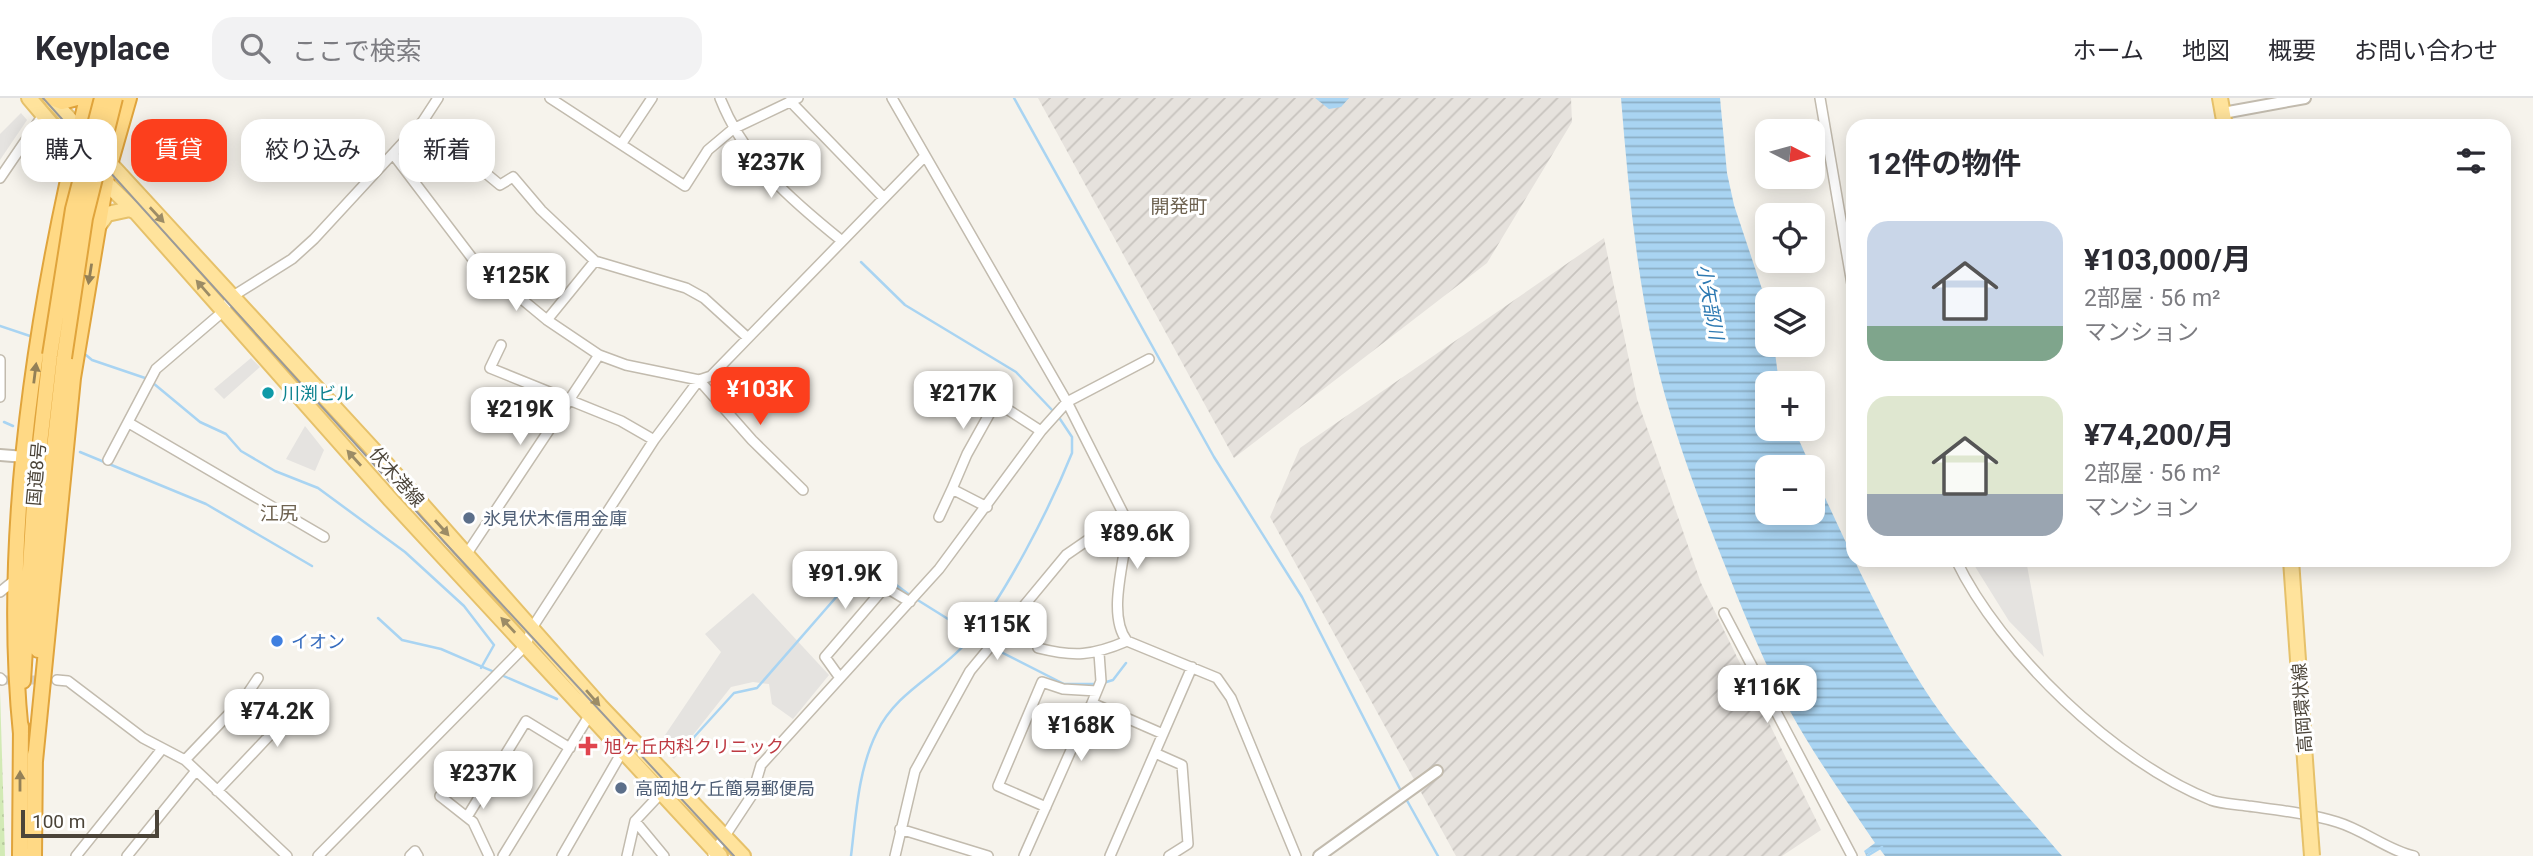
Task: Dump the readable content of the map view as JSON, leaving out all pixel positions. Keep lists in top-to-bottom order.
{
  "streets": {
    "highway": ["国道8号"],
    "main road": ["伏木港線", "高岡環状線"]
  },
  "districts": ["開発町", "江尻"],
  "water": ["小矢部川"],
  "places": {
    "other": [
      "川渕ビル",
      "氷見伏木信用金庫",
      "イオン",
      "高岡旭ケ丘簡易郵便局"
    ],
    "health": ["旭ヶ丘内科クリニック"]
  },
  "scale_bar": "100 m",
  "north": "right",
  "page": {
    "header": "Keyplace",
    "search": "ここで検索",
    "nav": [
      "ホーム",
      "地図",
      "概要",
      "お問い合わせ"
    ],
    "map_buttons": ["+", "−"],
    "chip": [
      "購入",
      "賃貸",
      "絞り込み",
      "新着"
    ],
    "heading": "12件の物件",
    "price": [
      "¥237K",
      "¥125K",
      "¥103K",
      "¥217K",
      "¥219K",
      "¥89.6K",
      "¥91.9K",
      "¥115K",
      "¥116K",
      "¥74.2K",
      "¥168K",
      "¥237K"
    ],
    "list": [
      {
        "name": "¥103,000/月",
        "note": "2部屋 · 56 m² · マンション"
      },
      {
        "name": "¥74,200/月",
        "note": "2部屋 · 56 m² · マンション"
      }
    ],
    "scale": "100 m"
  }
}
